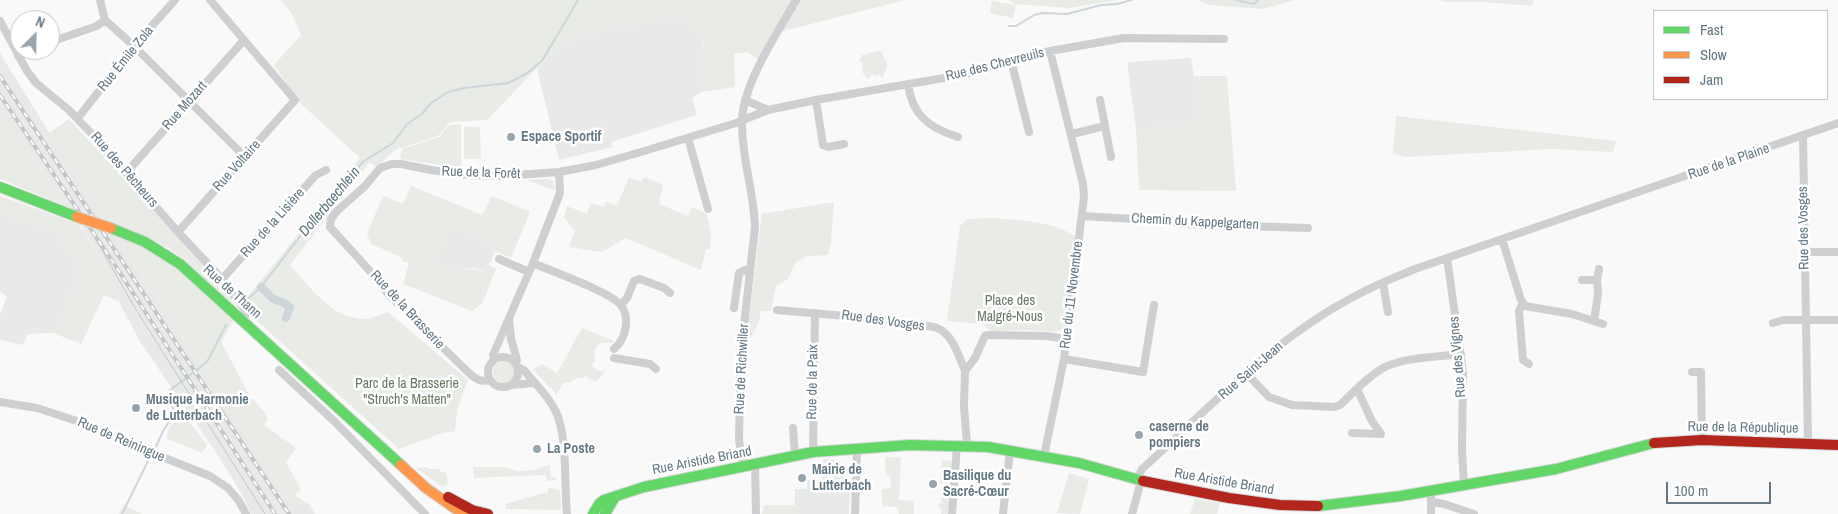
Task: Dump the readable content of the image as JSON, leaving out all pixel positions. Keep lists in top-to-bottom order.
{
  "streets": {
    "main road": ["Rue de Thann", "Rue de la République", "Rue Aristide Briand"],
    "street": [
      "Rue Émile Zola",
      "Rue des Chevreuils",
      "Rue Mozart",
      "Rue de la Plaine",
      "Rue Voltaire",
      "Rue des Pêcheurs",
      "Rue de la Forêt",
      "Chemin du Kappelgarten",
      "Rue de la Lisière",
      "Rue des Vosges",
      "Rue du 11 Novembre",
      "Rue de la Brasserie",
      "Rue des Vignes",
      "Rue de Richwiller",
      "Rue Saint-Jean",
      "Rue de la Paix",
      "Rue de Reiningue"
    ]
  },
  "crossings": [
    ["Rue Émile Zola", "Rue des Pêcheurs"],
    ["Rue des Chevreuils", "Rue de la Forêt"],
    ["Rue des Chevreuils", "Rue du 11 Novembre"],
    ["Rue des Chevreuils", "Rue de Richwiller"],
    ["Rue Mozart", "Rue Voltaire"],
    ["Rue Mozart", "Rue des Pêcheurs"],
    ["Rue de la Plaine", "Rue des Vosges"],
    ["Rue de la Plaine", "Rue Saint-Jean"],
    ["Rue Voltaire", "Rue des Pêcheurs"],
    ["Rue des Pêcheurs", "Rue de la Lisière"],
    ["Rue des Pêcheurs", "Rue de Thann"],
    ["Rue de la Forêt", "Rue de la Brasserie"],
    ["Rue de la Forêt", "Rue de Richwiller"],
    ["Chemin du Kappelgarten", "Rue du 11 Novembre"],
    ["Rue des Vosges", "Rue de la Paix"],
    ["Rue des Vosges", "Rue de la République"],
    ["Rue du 11 Novembre", "Rue Aristide Briand"],
    ["Rue des Vignes", "Rue Saint-Jean"],
    ["Rue des Vignes", "Rue Aristide Briand"],
    ["Rue de Richwiller", "Rue Aristide Briand"],
    ["Rue Saint-Jean", "Rue Aristide Briand"],
    ["Rue de la Paix", "Rue Aristide Briand"],
    ["Rue de la République", "Rue Aristide Briand"]
  ],
  "water": ["Dollerbaechlein"],
  "parks": ["Place des Malgré-Nous", "Parc de la Brasserie \"Struch's Matten\""],
  "places": [
    "Espace Sportif",
    "Musique Harmonie de Lutterbach",
    "caserne de pompiers",
    "La Poste",
    "Mairie de Lutterbach",
    "Basilique du Sacré-Cœur"
  ],
  "legend": ["Fast", "Slow", "Jam"],
  "scale_bar": "100 m",
  "north": "top right"
}
